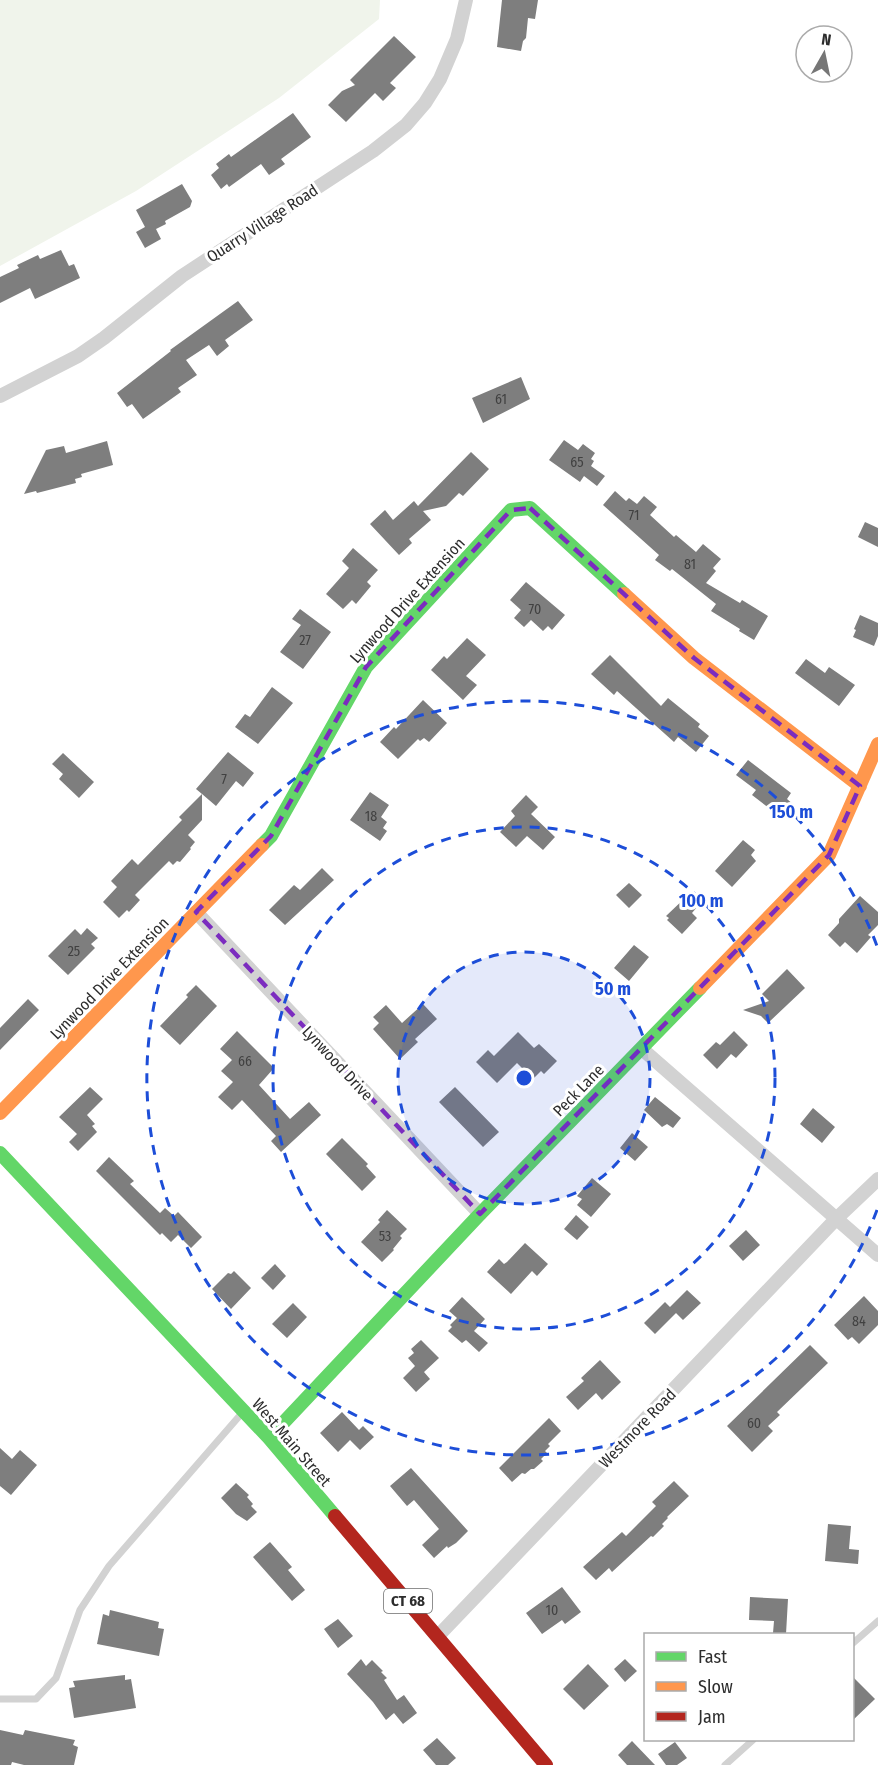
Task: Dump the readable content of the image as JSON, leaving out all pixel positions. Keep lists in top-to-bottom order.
{
  "streets": {
    "street": [
      "Quarry Village Road",
      "Lynwood Drive Extension",
      "Lynwood Drive",
      "Peck Lane",
      "Westmore Road",
      "West Main Street",
      "CT 68"
    ]
  },
  "crossings": [
    ["Lynwood Drive Extension", "Lynwood Drive"],
    ["Lynwood Drive Extension", "Peck Lane"],
    ["Lynwood Drive", "Peck Lane"],
    ["Peck Lane", "West Main Street"],
    ["Westmore Road", "West Main Street"]
  ],
  "house_numbers": [
    "61",
    "65",
    "71",
    "81",
    "70",
    "27",
    "7",
    "18",
    "25",
    "66",
    "53",
    "84",
    "60",
    "10"
  ],
  "legend": ["Fast", "Slow", "Jam"],
  "north": "top",
  "rings": ["150 m", "100 m", "50 m"]
}
